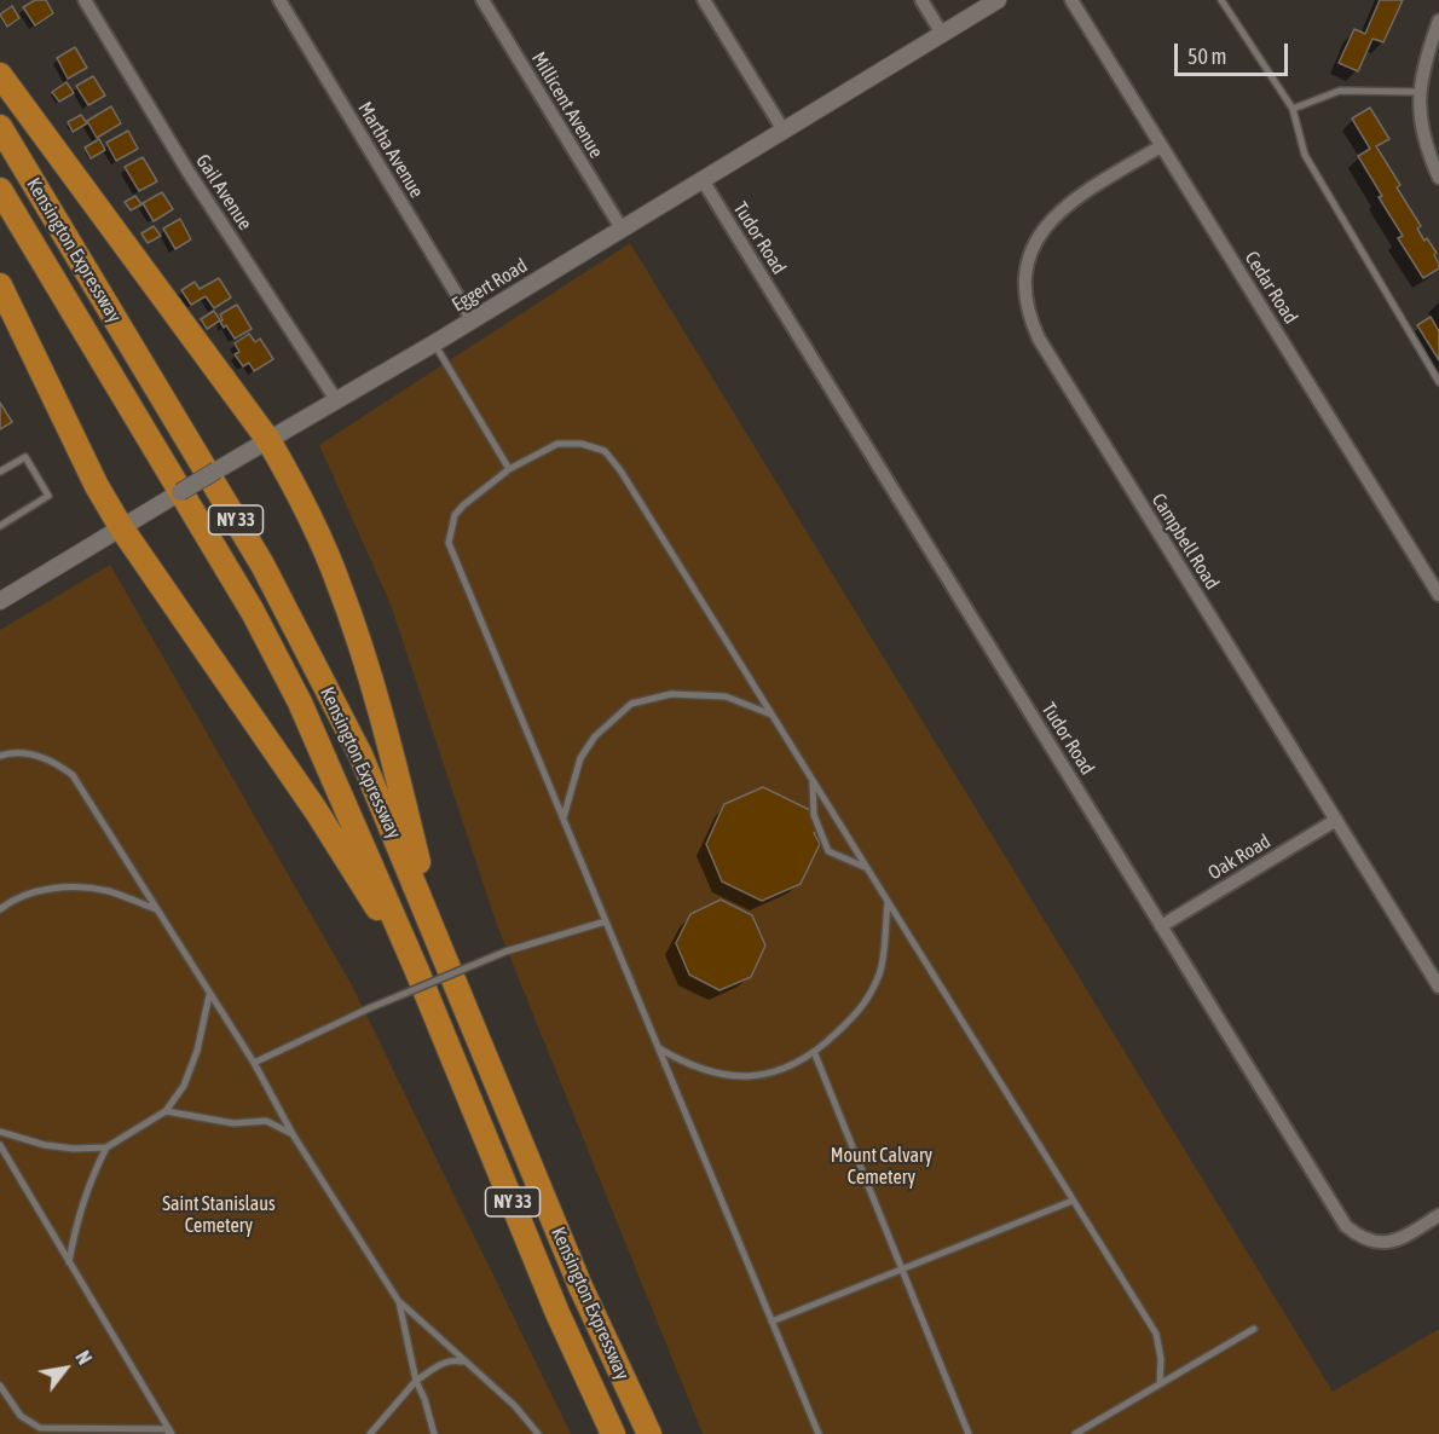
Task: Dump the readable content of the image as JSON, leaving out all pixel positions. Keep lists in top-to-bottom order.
{
  "streets": {
    "highway": ["Kensington Expressway", "NY 33"],
    "street": [
      "Millicent Avenue",
      "Martha Avenue",
      "Gail Avenue",
      "Tudor Road",
      "Eggert Road",
      "Cedar Road",
      "Campbell Road",
      "Oak Road"
    ]
  },
  "crossings": [
    ["Millicent Avenue", "Eggert Road"],
    ["Martha Avenue", "Eggert Road"],
    ["Gail Avenue", "Eggert Road"],
    ["Tudor Road", "Eggert Road"],
    ["Tudor Road", "Oak Road"],
    ["Cedar Road", "Campbell Road"],
    ["Campbell Road", "Oak Road"]
  ],
  "parks": ["Mount Calvary Cemetery", "Saint Stanislaus Cemetery"],
  "scale_bar": "50 m",
  "north": "top right"
}
